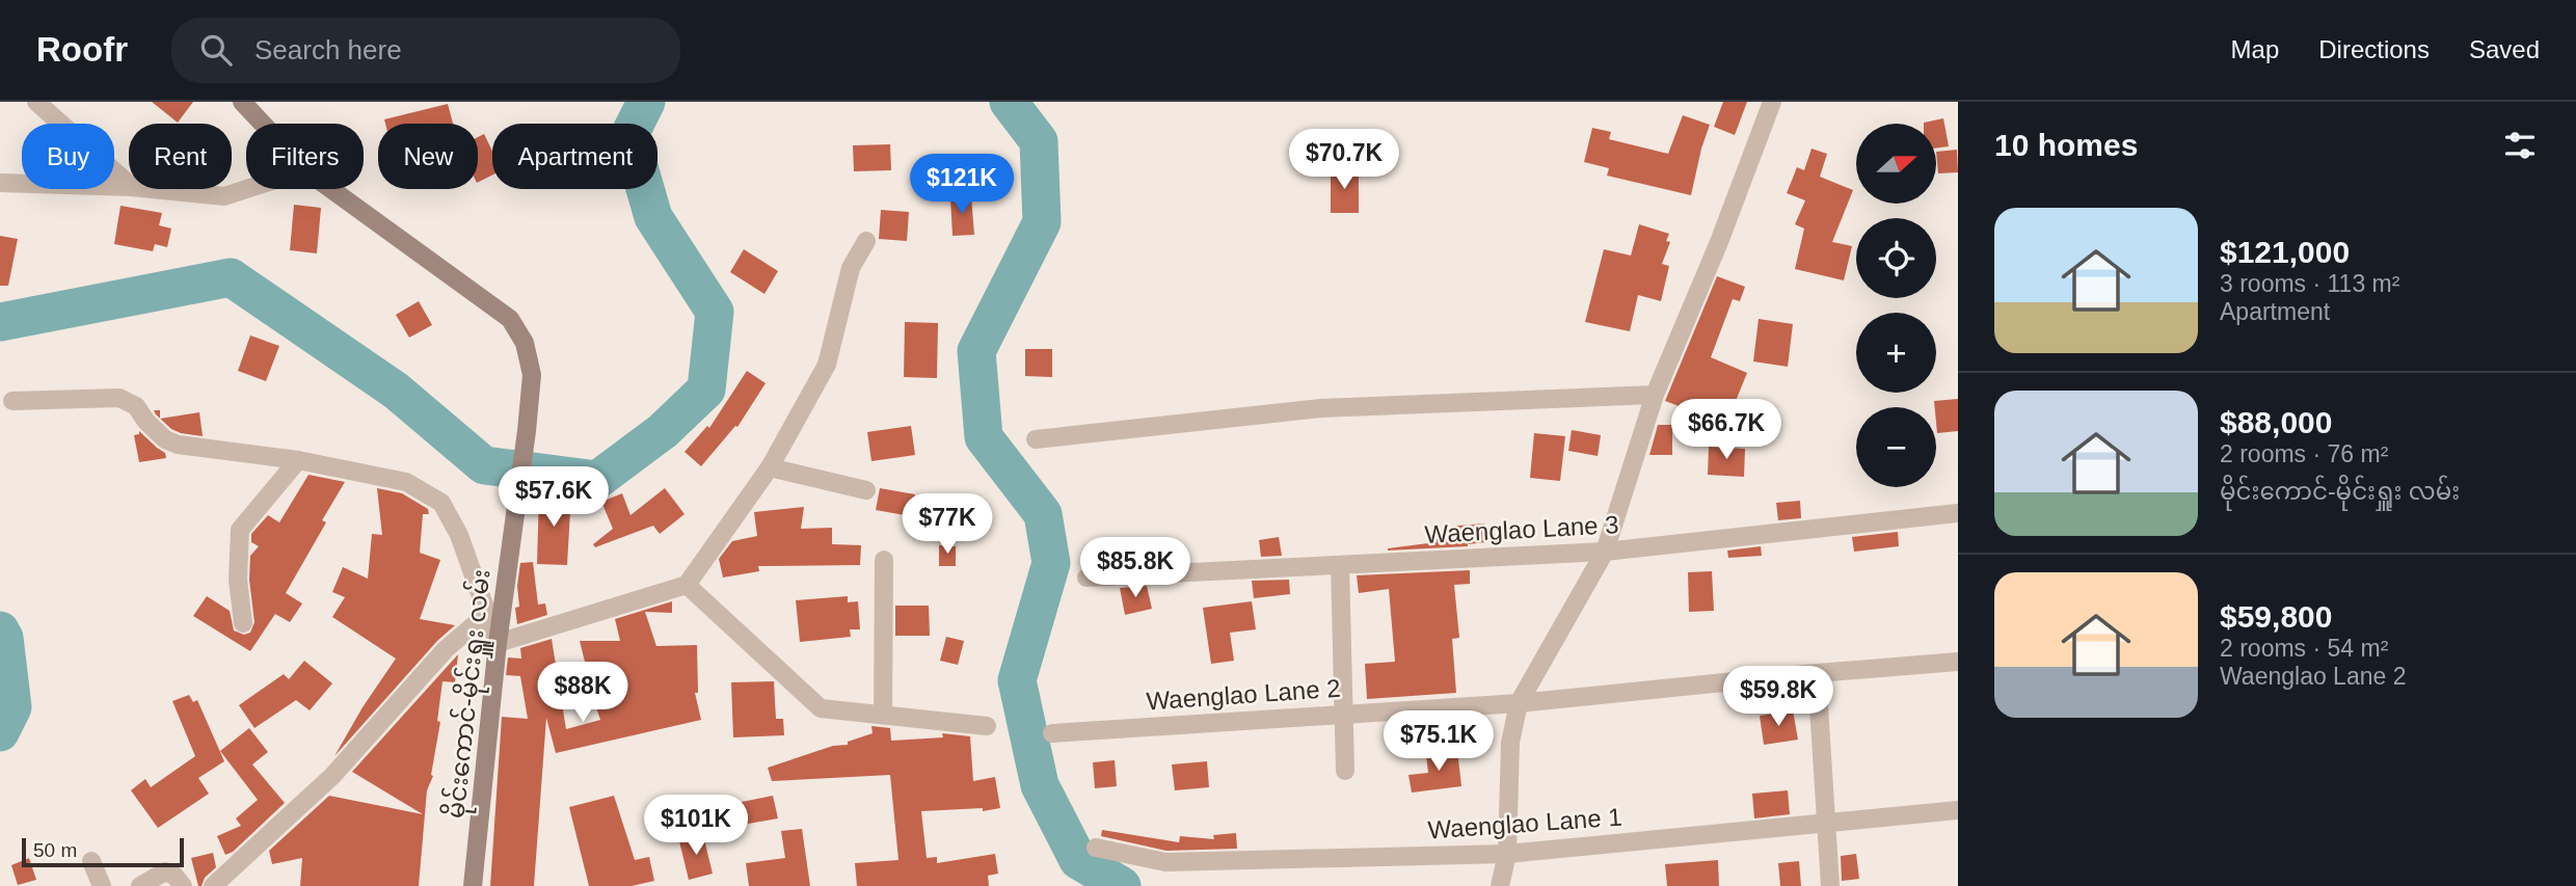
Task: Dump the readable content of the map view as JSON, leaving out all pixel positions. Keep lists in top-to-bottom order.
{
  "streets": {
    "main road": ["မိုင်းကောင်-မိုင်းရှူး လမ်း"],
    "street": ["Waenglao Lane 3", "Waenglao Lane 2", "Waenglao Lane 1"]
  },
  "scale_bar": "50 m",
  "north": "right",
  "page": {
    "header": "Roofr",
    "search": "Search here",
    "nav": ["Map", "Directions", "Saved"],
    "heading": "10 homes",
    "map_buttons": ["+", "−"],
    "chip": [
      "Buy",
      "Rent",
      "Filters",
      "New",
      "Apartment"
    ],
    "price": [
      "$70.7K",
      "$121K",
      "$66.7K",
      "$57.6K",
      "$77K",
      "$85.8K",
      "$88K",
      "$59.8K",
      "$75.1K",
      "$101K"
    ],
    "list": [
      {
        "name": "$121,000",
        "note": "3 rooms · 113 m² · Apartment"
      },
      {
        "name": "$88,000",
        "note": "2 rooms · 76 m² · မိုင်းကောင်-မိုင်းရှူး လမ်း"
      },
      {
        "name": "$59,800",
        "note": "2 rooms · 54 m² · Waenglao Lane 2"
      }
    ],
    "scale": "50 m"
  }
}
